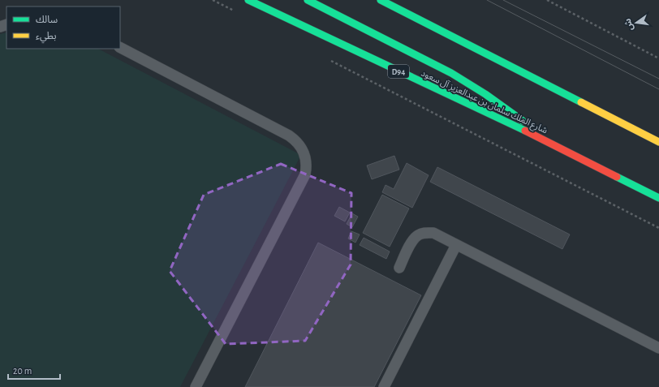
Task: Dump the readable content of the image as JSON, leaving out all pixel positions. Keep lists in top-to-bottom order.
{
  "streets": {
    "main road": ["D94", "شارع الملك سلمان بن عبدالعزيز آل سعود"]
  },
  "legend": ["سالك", "بطيء"],
  "scale_bar": "20 m",
  "north": "left"
}
